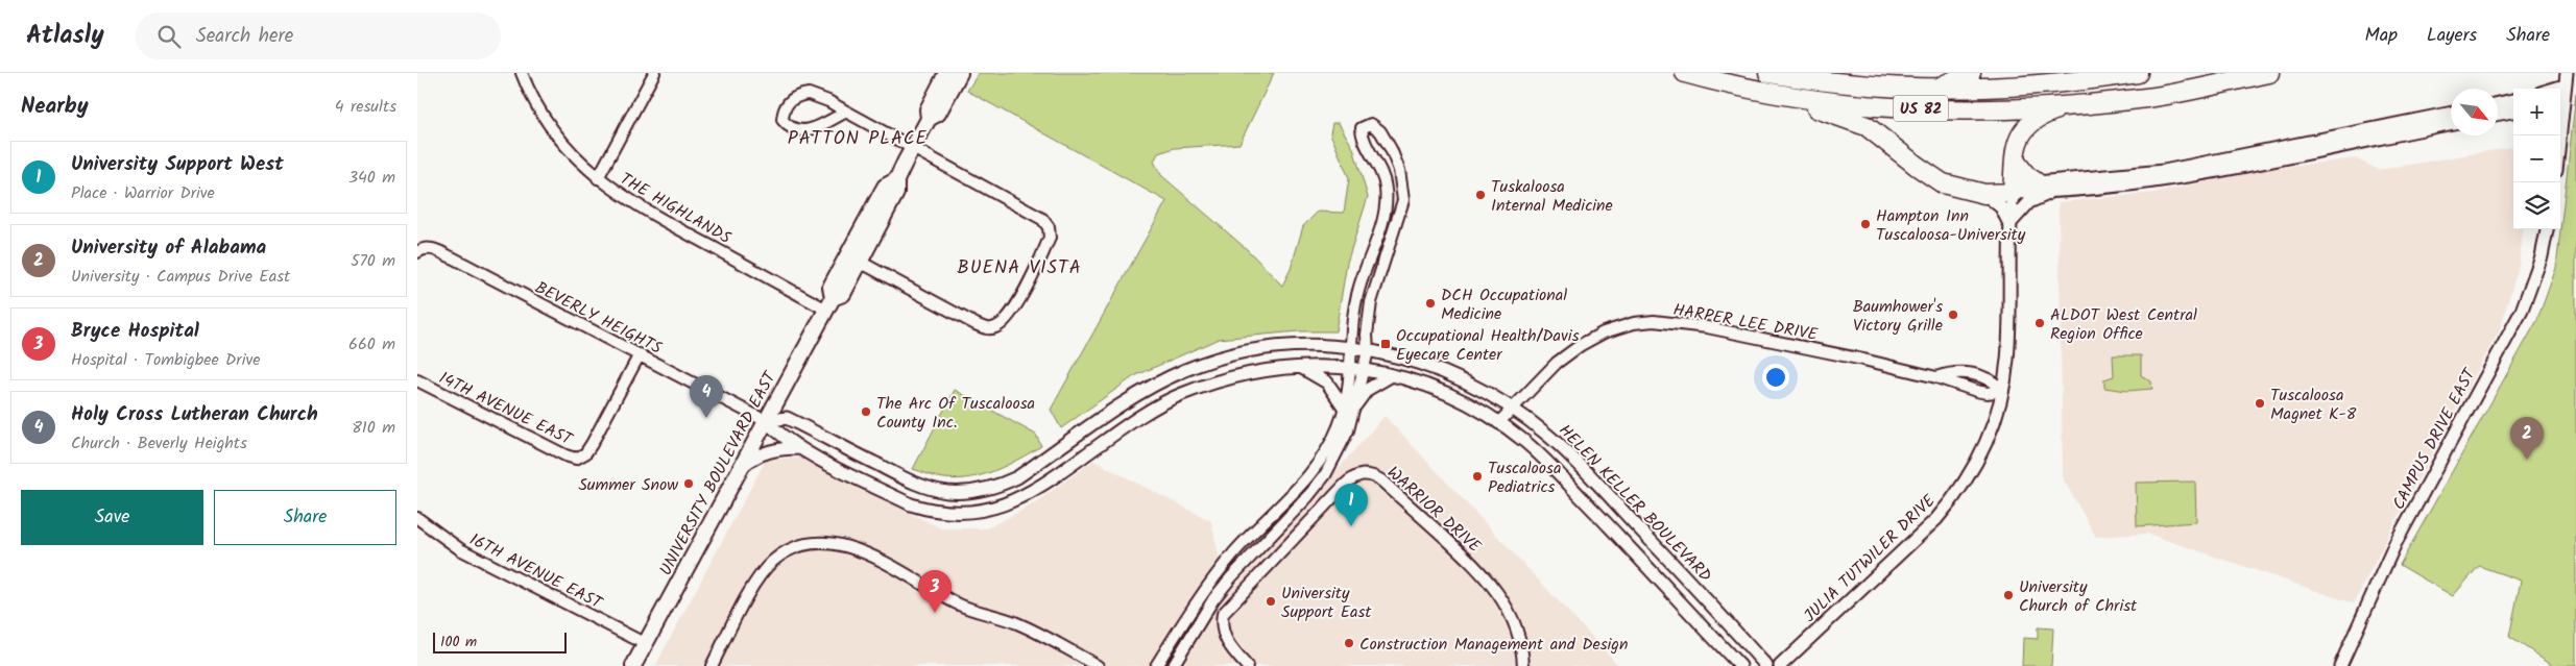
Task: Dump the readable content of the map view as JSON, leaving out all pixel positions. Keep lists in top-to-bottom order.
{
  "streets": {
    "highway": ["US 82"],
    "main road": ["UNIVERSITY BOULEVARD EAST"],
    "street": [
      "THE HIGHLANDS",
      "BEVERLY HEIGHTS",
      "HARPER LEE DRIVE",
      "14TH AVENUE EAST",
      "CAMPUS DRIVE EAST",
      "HELEN KELLER BOULEVARD",
      "WARRIOR DRIVE",
      "JULIA TUTWILER DRIVE",
      "16TH AVENUE EAST"
    ]
  },
  "crossings": [
    ["THE HIGHLANDS", "UNIVERSITY BOULEVARD EAST"],
    ["BEVERLY HEIGHTS", "14TH AVENUE EAST"],
    ["BEVERLY HEIGHTS", "UNIVERSITY BOULEVARD EAST"],
    ["BEVERLY HEIGHTS", "HELEN KELLER BOULEVARD"],
    ["HARPER LEE DRIVE", "HELEN KELLER BOULEVARD"],
    ["HARPER LEE DRIVE", "JULIA TUTWILER DRIVE"],
    ["UNIVERSITY BOULEVARD EAST", "HELEN KELLER BOULEVARD"],
    ["UNIVERSITY BOULEVARD EAST", "16TH AVENUE EAST"]
  ],
  "districts": ["PATTON PLACE", "BUENA VISTA"],
  "places": {
    "other": [
      "Tuskaloosa Internal Medicine",
      "Hampton Inn Tuscaloosa-University",
      "DCH Occupational Medicine",
      "Baumhower's Victory Grille",
      "ALDOT West Central Region Office",
      "Tuscaloosa Magnet K-8",
      "The Arc Of Tuscaloosa County Inc.",
      "Tuscaloosa Pediatrics",
      "Summer Snow",
      "University Church of Christ",
      "University Support East",
      "Construction Management and Design"
    ],
    "transit": ["Occupational Health/Davis Eyecare Center"]
  },
  "scale_bar": "100 m",
  "north": "bottom right",
  "page": {
    "header": "Atlasly",
    "search": "Search here",
    "nav": ["Map", "Layers", "Share"],
    "heading": ["Nearby", "4 results"],
    "map_buttons": ["+", "−"],
    "list": [
      {
        "mark": "1",
        "name": "University Support West",
        "note": "Place · Warrior Drive",
        "value": "340 m"
      },
      {
        "mark": "2",
        "name": "University of Alabama",
        "note": "University · Campus Drive East",
        "value": "570 m"
      },
      {
        "mark": "3",
        "name": "Bryce Hospital",
        "note": "Hospital · Tombigbee Drive",
        "value": "660 m"
      },
      {
        "mark": "4",
        "name": "Holy Cross Lutheran Church",
        "note": "Church · Beverly Heights",
        "value": "810 m"
      }
    ],
    "pins": [
      "4",
      "2",
      "1",
      "3"
    ],
    "buttons": ["Save", "Share"],
    "scale": "100 m"
  }
}
